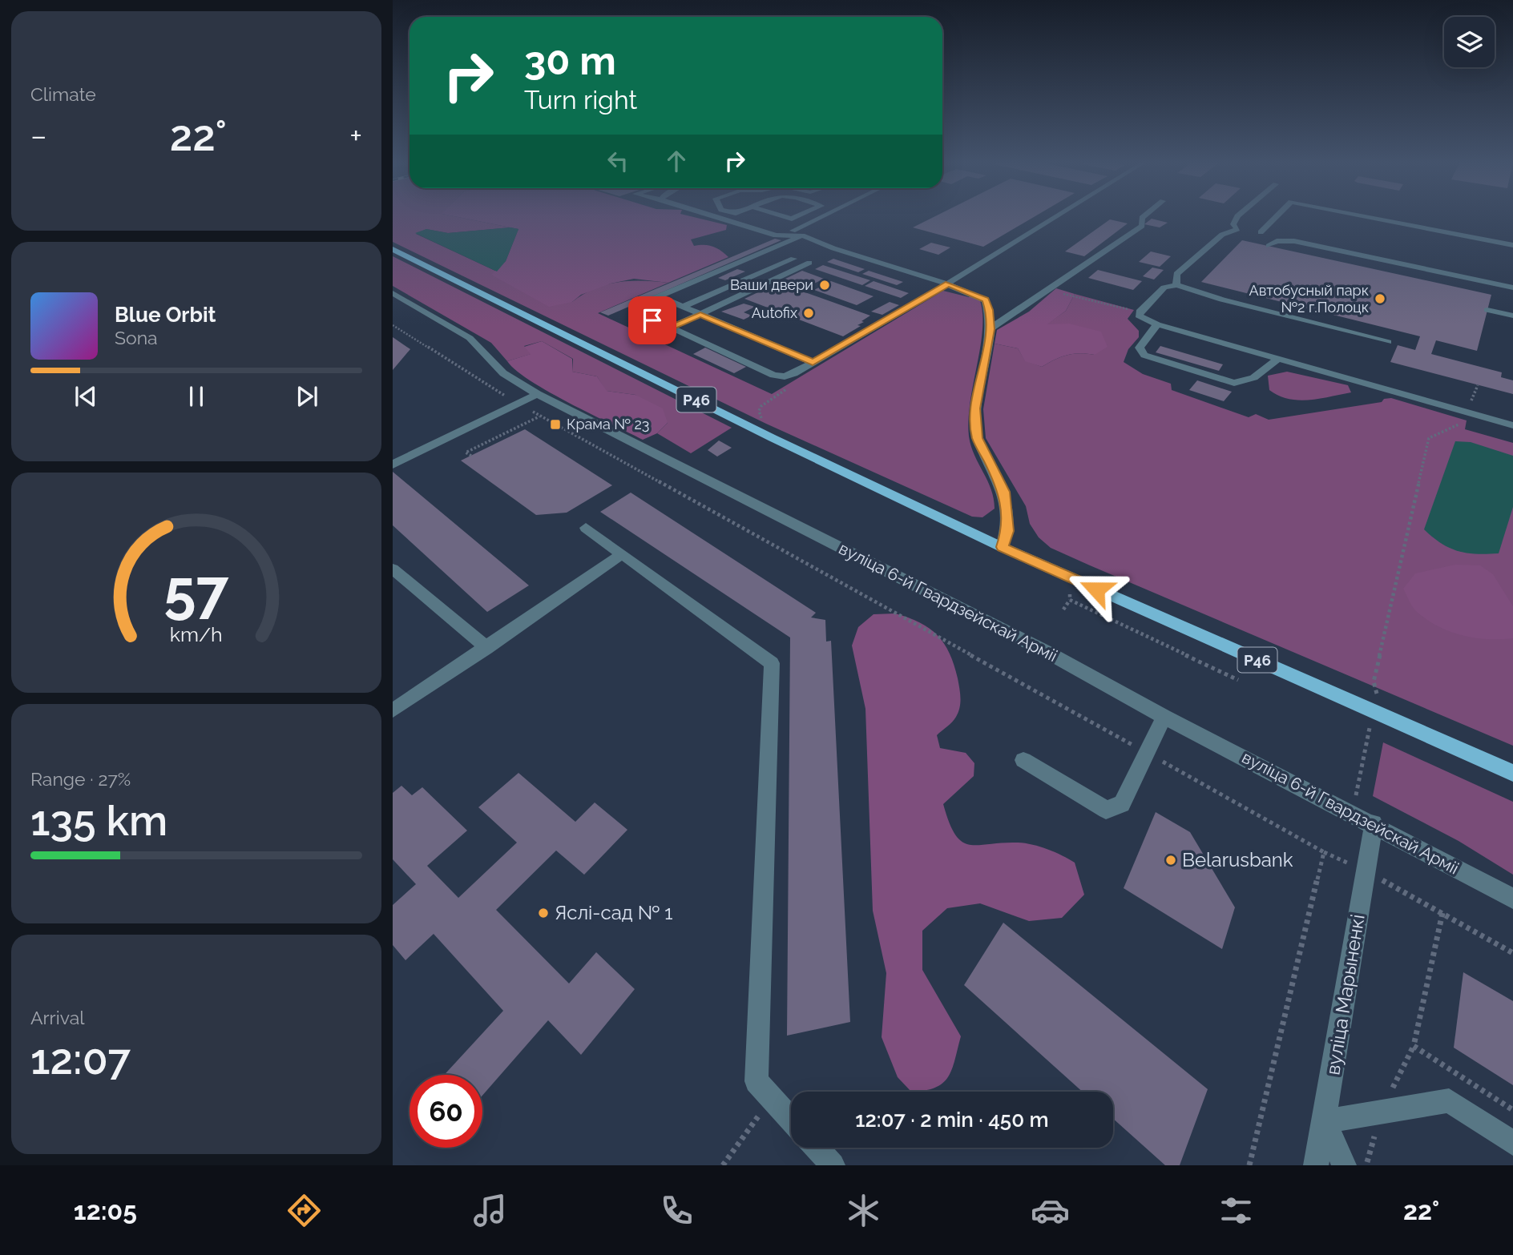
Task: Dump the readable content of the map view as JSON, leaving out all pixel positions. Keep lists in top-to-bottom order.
{
  "streets": {
    "main road": ["Р46"],
    "street": ["вуліца 6-й Гвардзейскай Арміі", "вуліца Марыненкі"]
  },
  "crossings": [
    ["вуліца 6-й Гвардзейскай Арміі", "вуліца Марыненкі"]
  ],
  "places": {
    "other": [
      "Ваши двери",
      "Автобусный парк №2 г.Полоцк",
      "Autofix",
      "Belarusbank",
      "Яслі-сад № 1"
    ],
    "transit": ["Крама № 23"]
  },
  "page": {
    "tile": [
      "Climate",
      ["Range · 27%", "135 km"],
      ["Arrival", "12:07"]
    ],
    "turn": ["30 m", "Turn right"],
    "heat": ["−", "22°", "+"],
    "song": ["Blue Orbit", "Sona"],
    "limit": "60",
    "trip": "12:07 · 2 min · 450 m",
    "tabs": ["12:05", "22°"],
    "gauge": ["57", "km/h"]
  }
}
